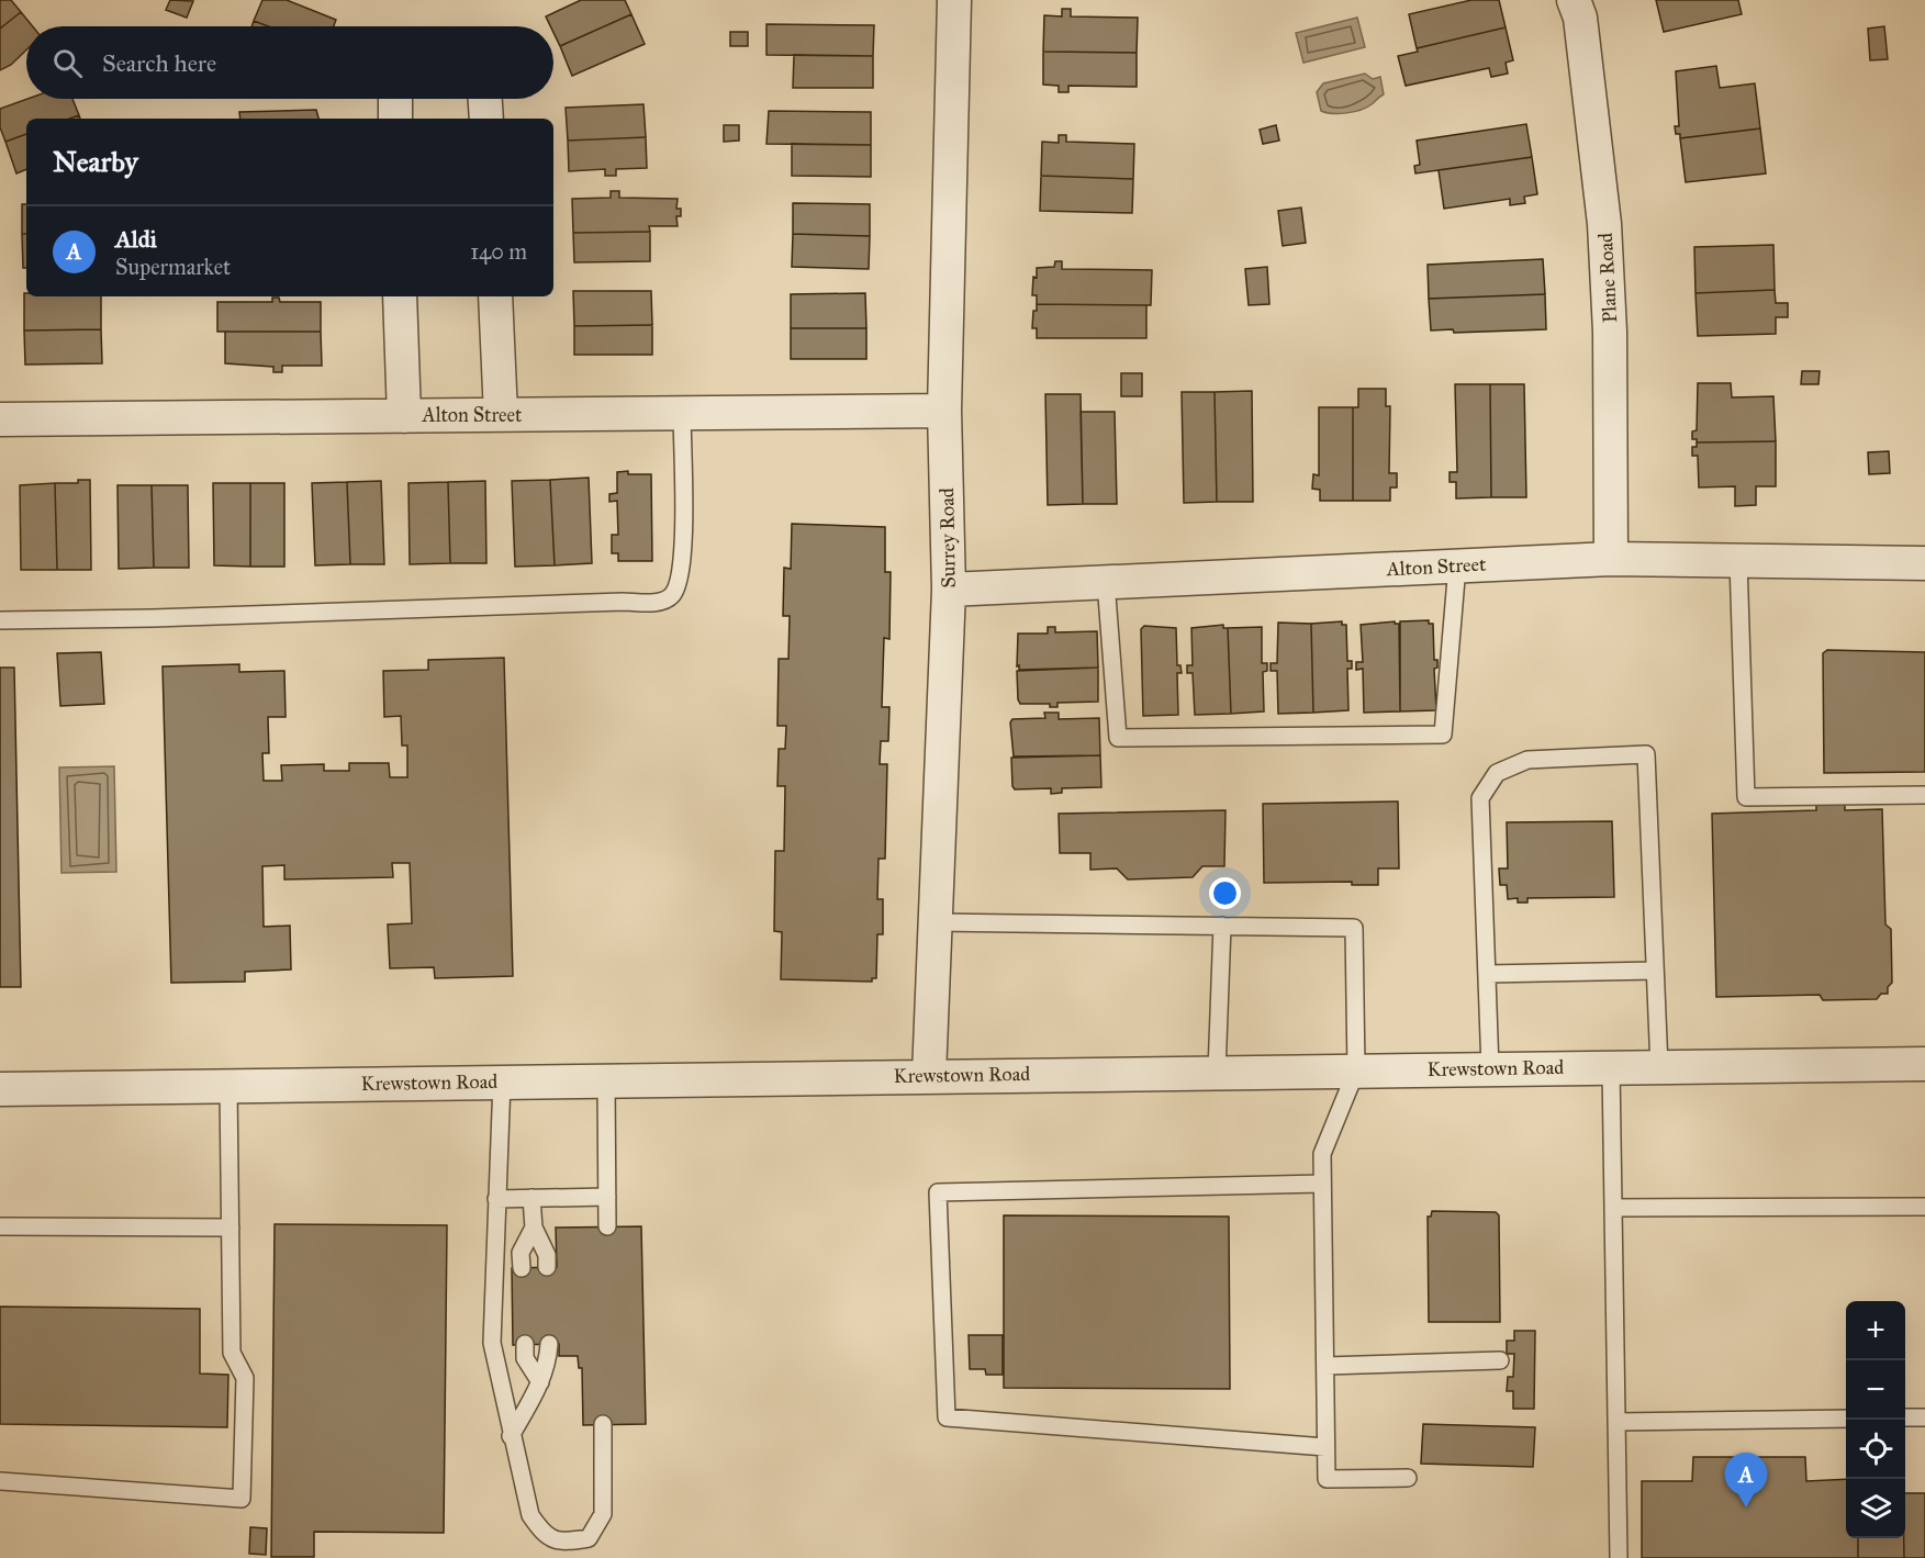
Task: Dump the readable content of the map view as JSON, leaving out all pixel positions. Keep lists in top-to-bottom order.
{
  "streets": {
    "street": [
      "Plane Road",
      "Alton Street",
      "Surrey Road",
      "Krewstown Road"
    ]
  },
  "crossings": [
    ["Plane Road", "Alton Street"],
    ["Alton Street", "Surrey Road"],
    ["Surrey Road", "Krewstown Road"]
  ],
  "page": {
    "search": "Search here",
    "heading": "Nearby",
    "list": [
      {
        "mark": "A",
        "name": "Aldi",
        "note": "Supermarket",
        "value": "140 m"
      }
    ],
    "map_buttons": ["+", "−"],
    "pins": "A"
  }
}
